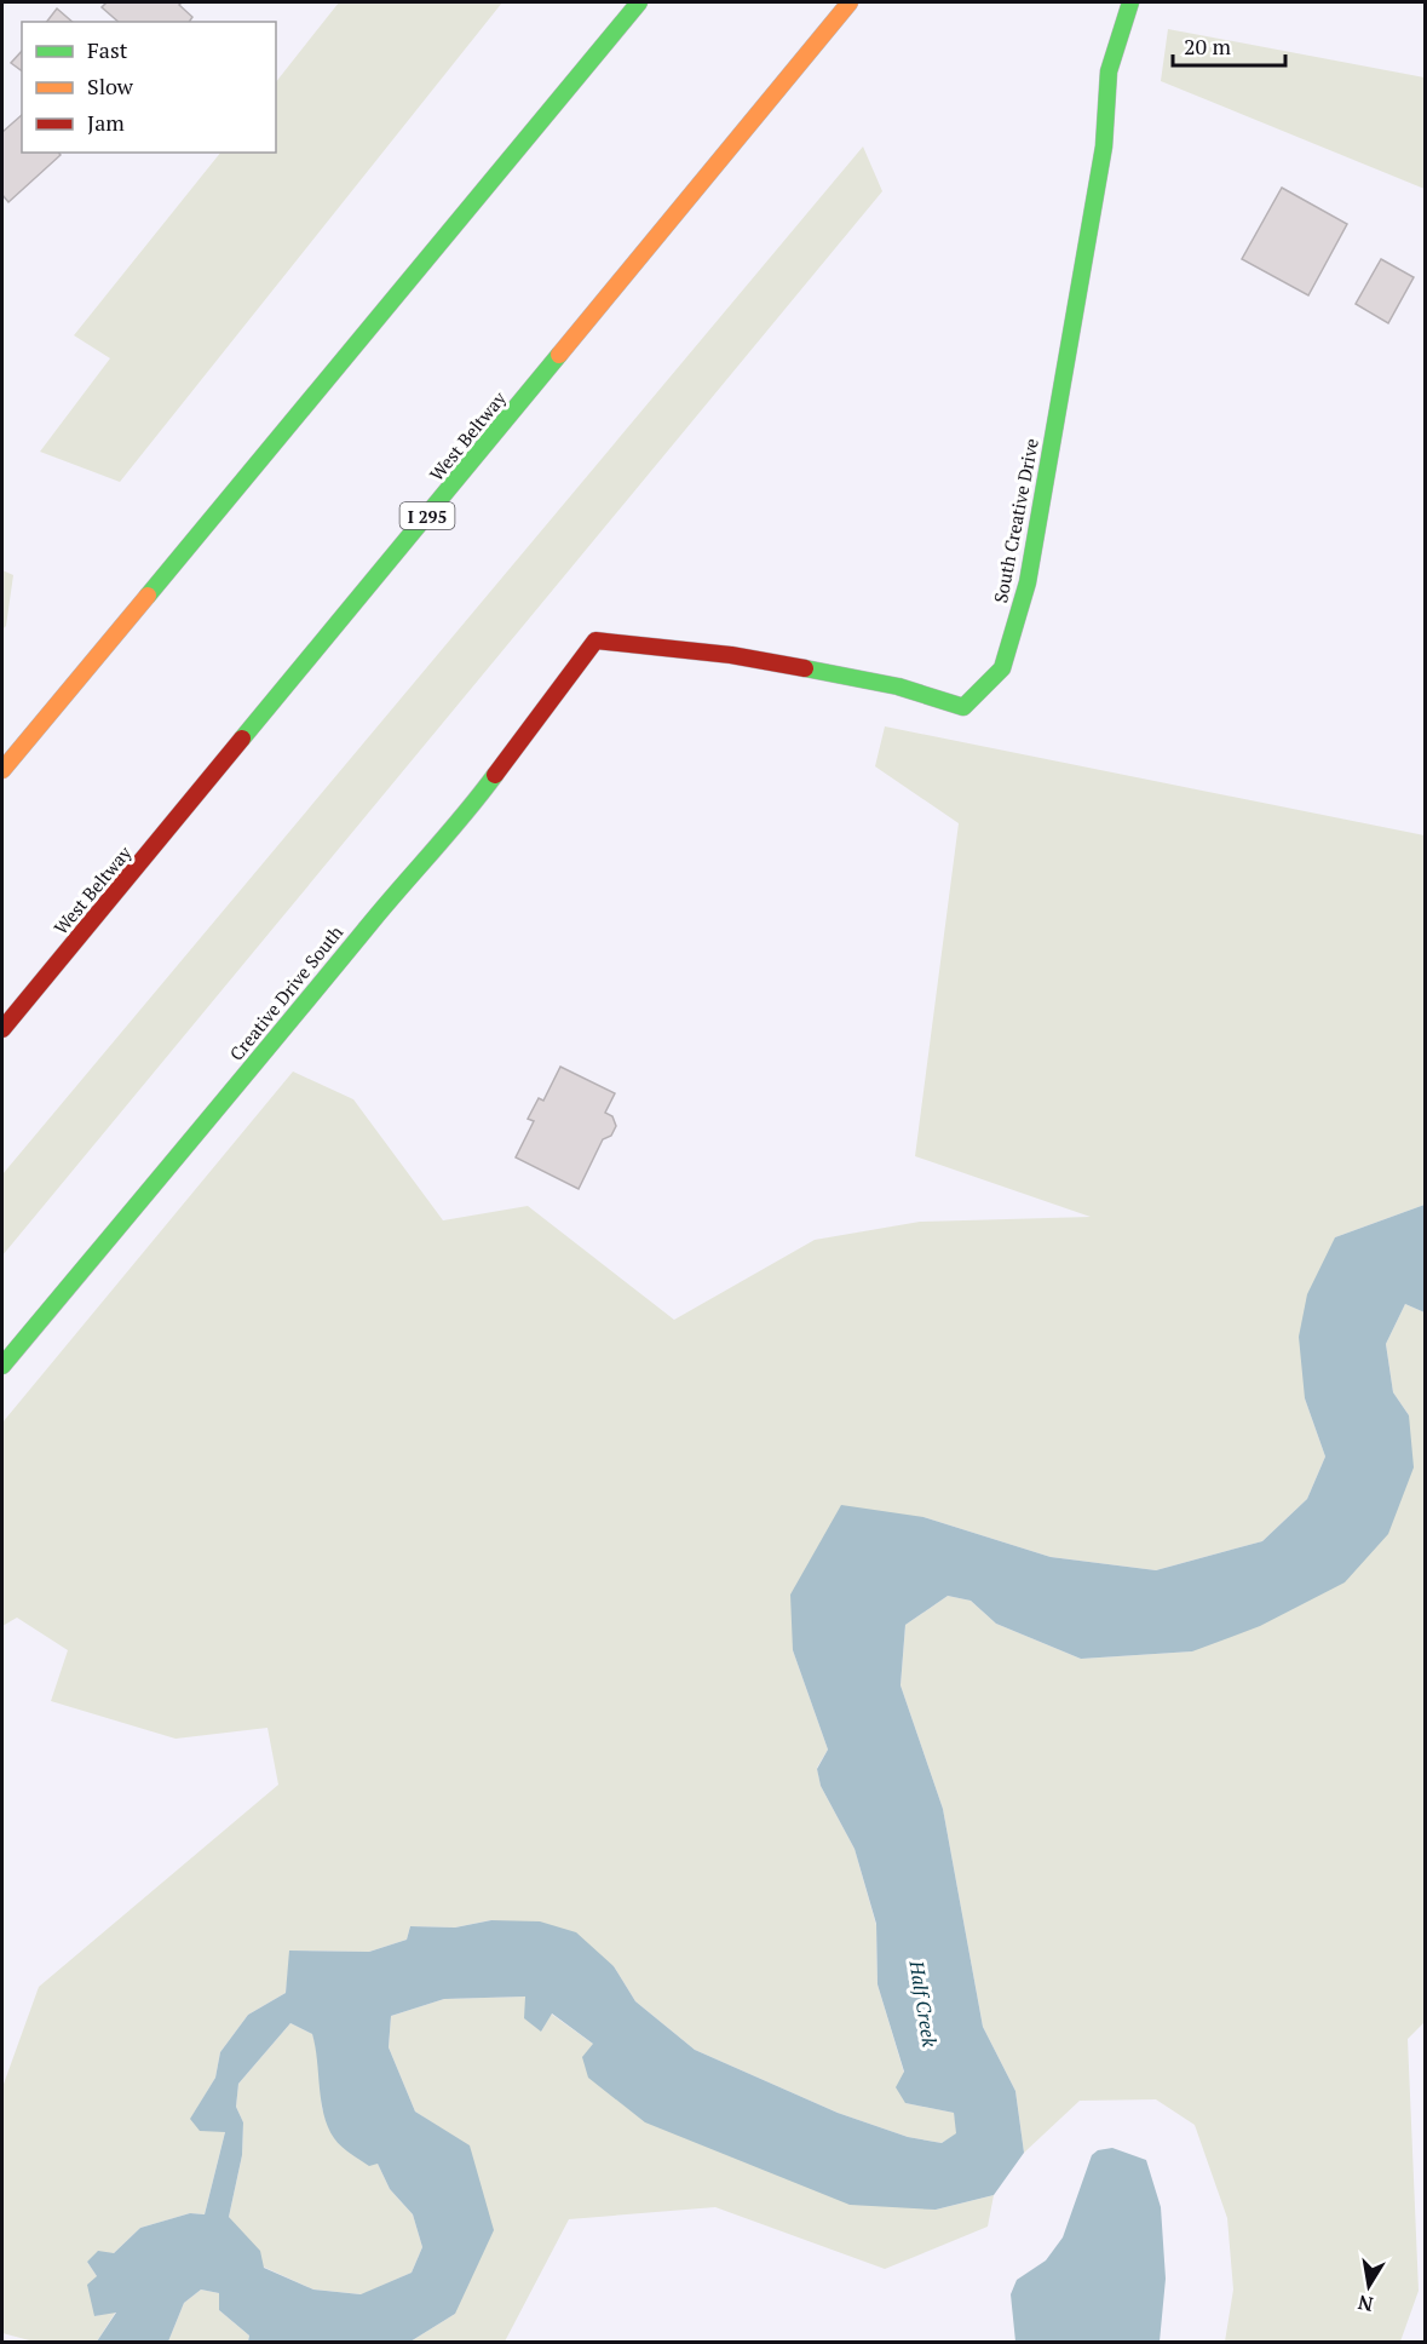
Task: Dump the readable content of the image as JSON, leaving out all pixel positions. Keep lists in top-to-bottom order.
{
  "streets": {
    "main road": [
      "West Beltway",
      "I 295",
      "South Creative Drive",
      "Creative Drive South"
    ]
  },
  "crossings": [
    ["South Creative Drive", "Creative Drive South"]
  ],
  "water": ["Half Creek"],
  "legend": ["Fast", "Slow", "Jam"],
  "scale_bar": "20 m",
  "north": "bottom"
}
